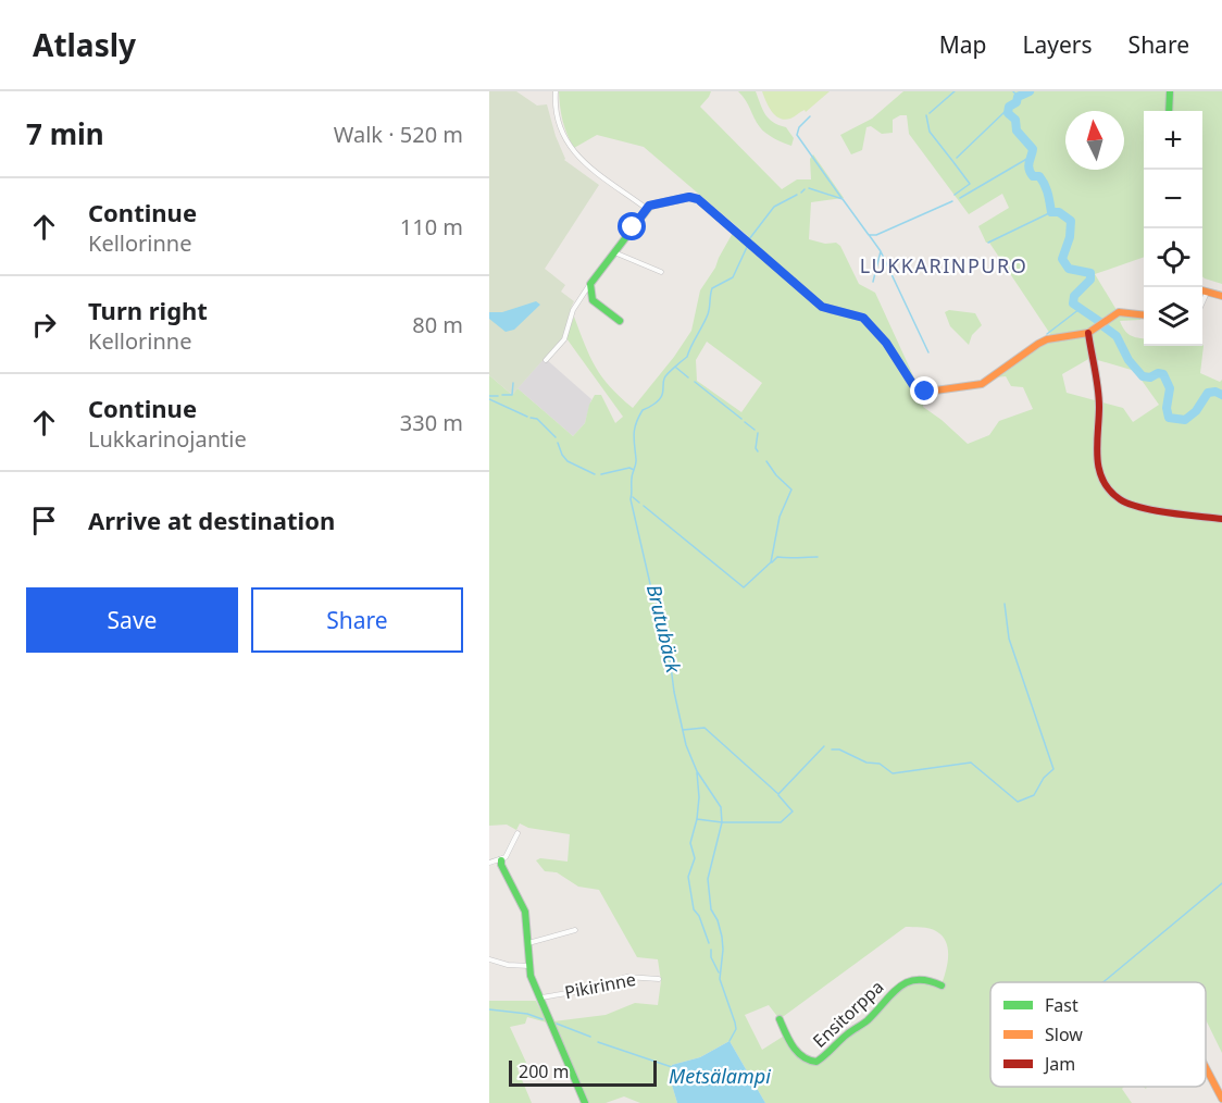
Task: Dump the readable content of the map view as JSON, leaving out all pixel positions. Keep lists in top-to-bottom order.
{
  "streets": {
    "street": ["Pikirinne", "Ensitorppa"]
  },
  "districts": ["LUKKARINPURO"],
  "water": ["Brutubäck", "Metsälampi"],
  "legend": ["Fast", "Slow", "Jam"],
  "scale_bar": "200 m",
  "north": "top",
  "page": {
    "header": "Atlasly",
    "nav": ["Map", "Layers", "Share"],
    "heading": ["7 min", "Walk · 520 m"],
    "map_buttons": ["+", "−"],
    "list": [
      ["Continue", "Kellorinne", "110 m"],
      ["Turn right", "Kellorinne", "80 m"],
      ["Continue", "Lukkarinojantie", "330 m"],
      "Arrive at destination"
    ],
    "buttons": ["Save", "Share"],
    "scale": "200 m"
  }
}
